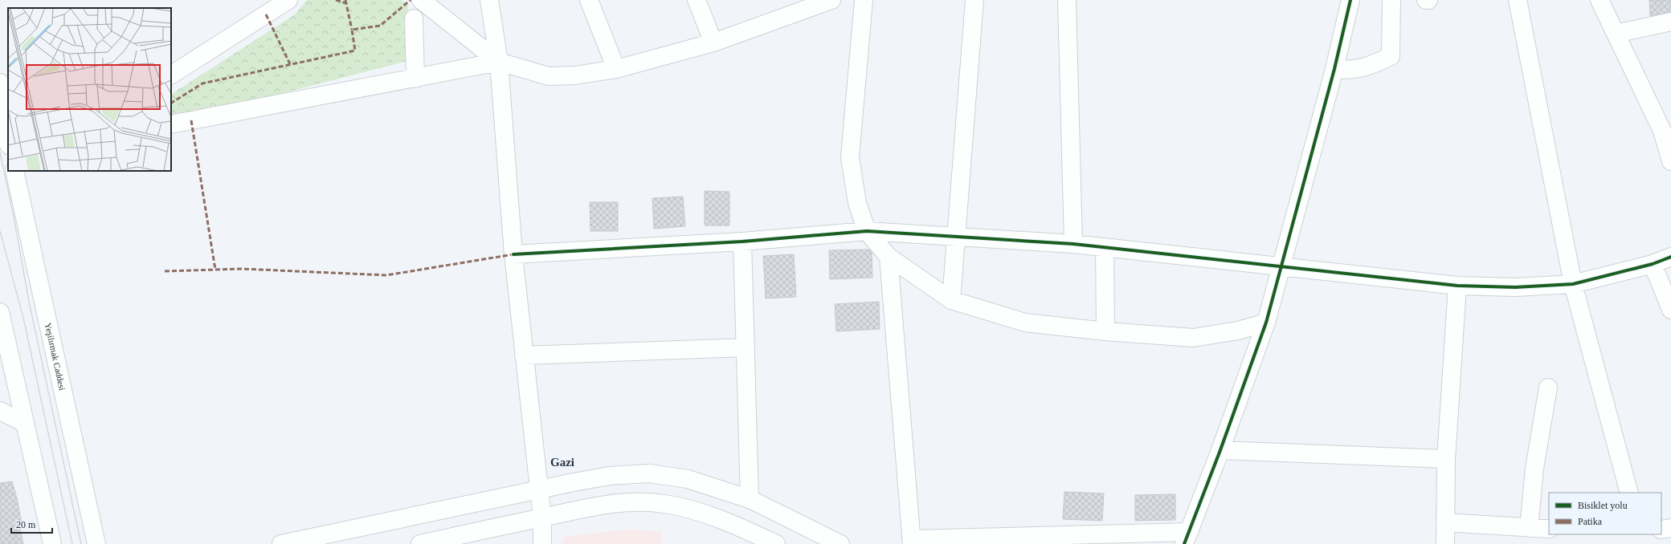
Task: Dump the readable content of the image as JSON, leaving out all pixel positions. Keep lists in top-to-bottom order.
{
  "streets": {
    "street": ["Yeşilırmak Caddesi"]
  },
  "districts": ["Gazi"],
  "legend": ["Bisiklet yolu", "Patika"],
  "scale_bar": "20 m"
}
